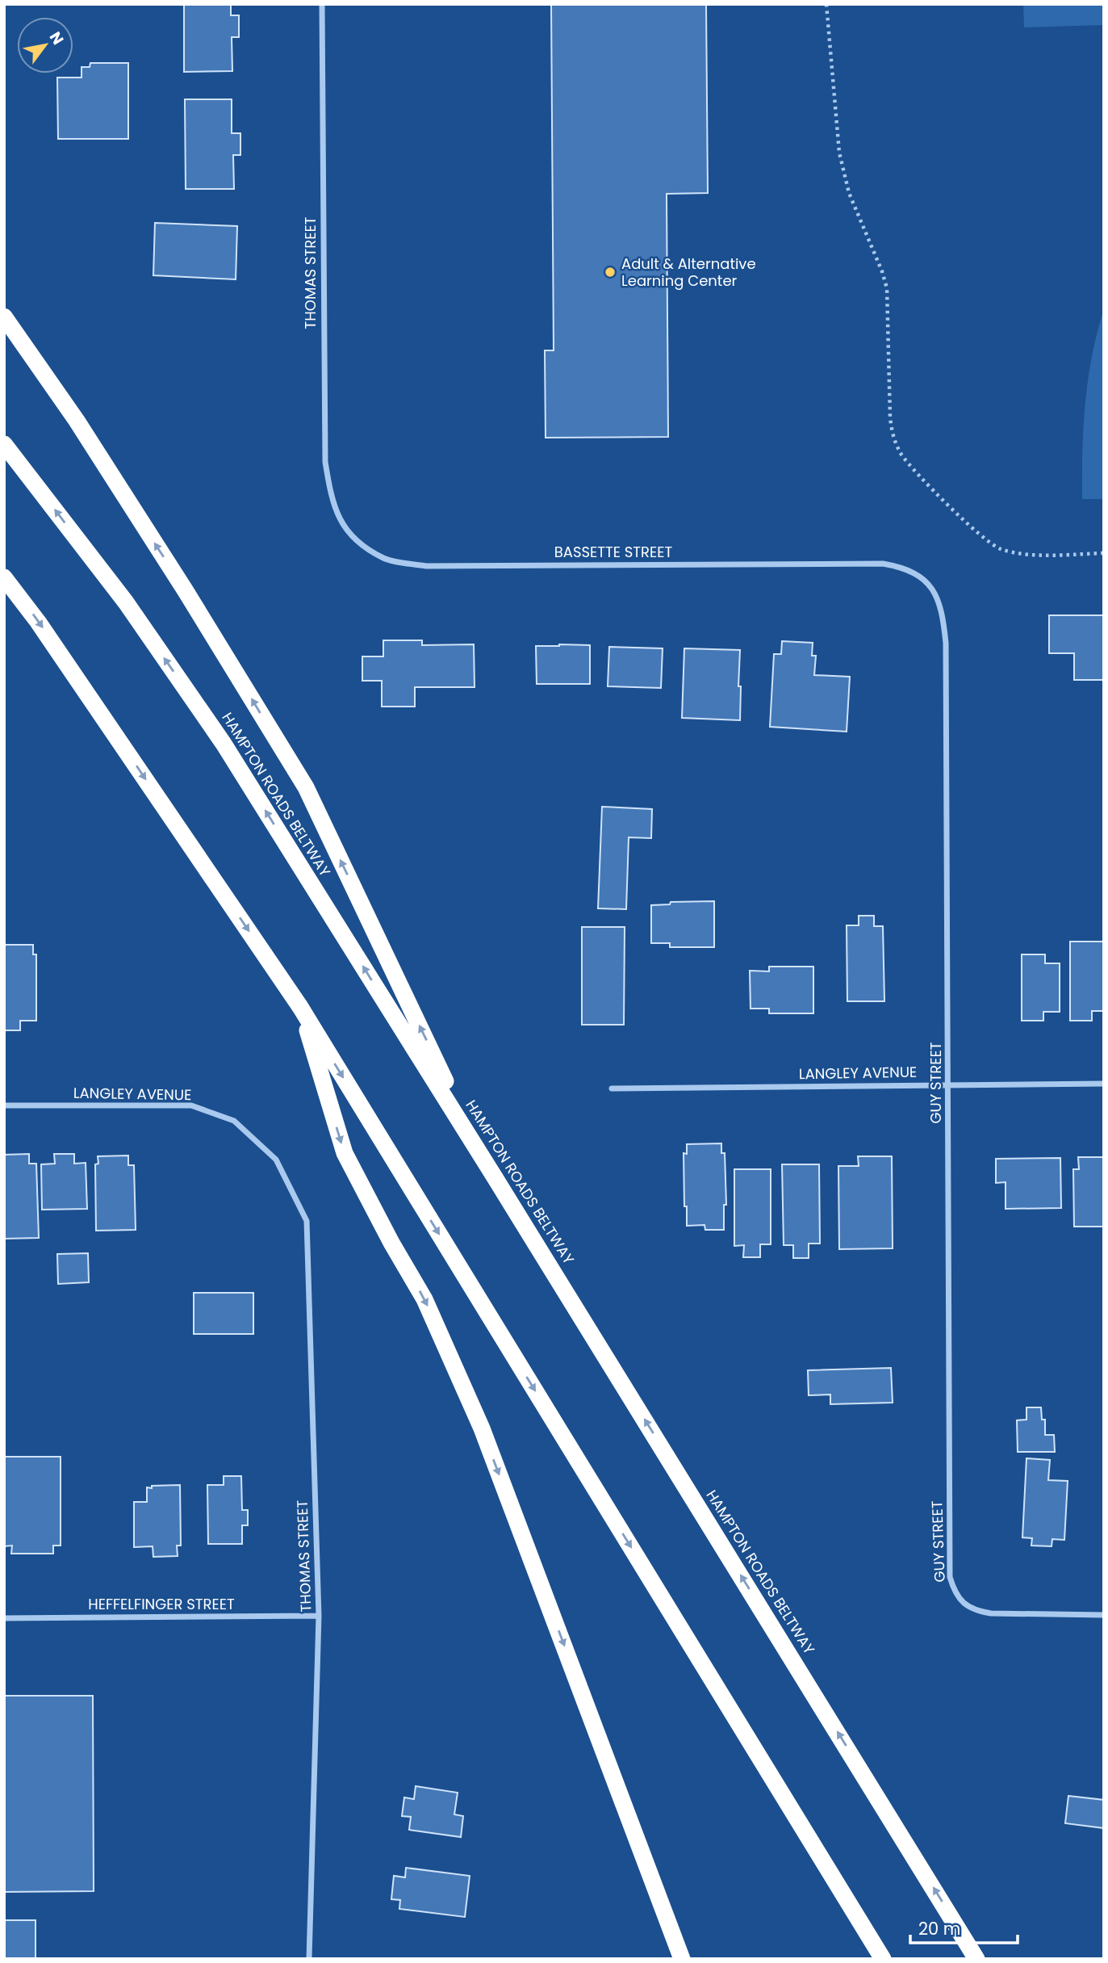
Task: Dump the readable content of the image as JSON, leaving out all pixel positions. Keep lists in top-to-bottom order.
{
  "streets": {
    "highway": ["HAMPTON ROADS BELTWAY"],
    "street": [
      "THOMAS STREET",
      "BASSETTE STREET",
      "LANGLEY AVENUE",
      "GUY STREET",
      "HEFFELFINGER STREET"
    ]
  },
  "crossings": [
    ["THOMAS STREET", "BASSETTE STREET"],
    ["THOMAS STREET", "LANGLEY AVENUE"],
    ["THOMAS STREET", "HEFFELFINGER STREET"],
    ["BASSETTE STREET", "GUY STREET"],
    ["LANGLEY AVENUE", "GUY STREET"]
  ],
  "places": ["Adult & Alternative Learning Center"],
  "scale_bar": "20 m",
  "north": "top right"
}
